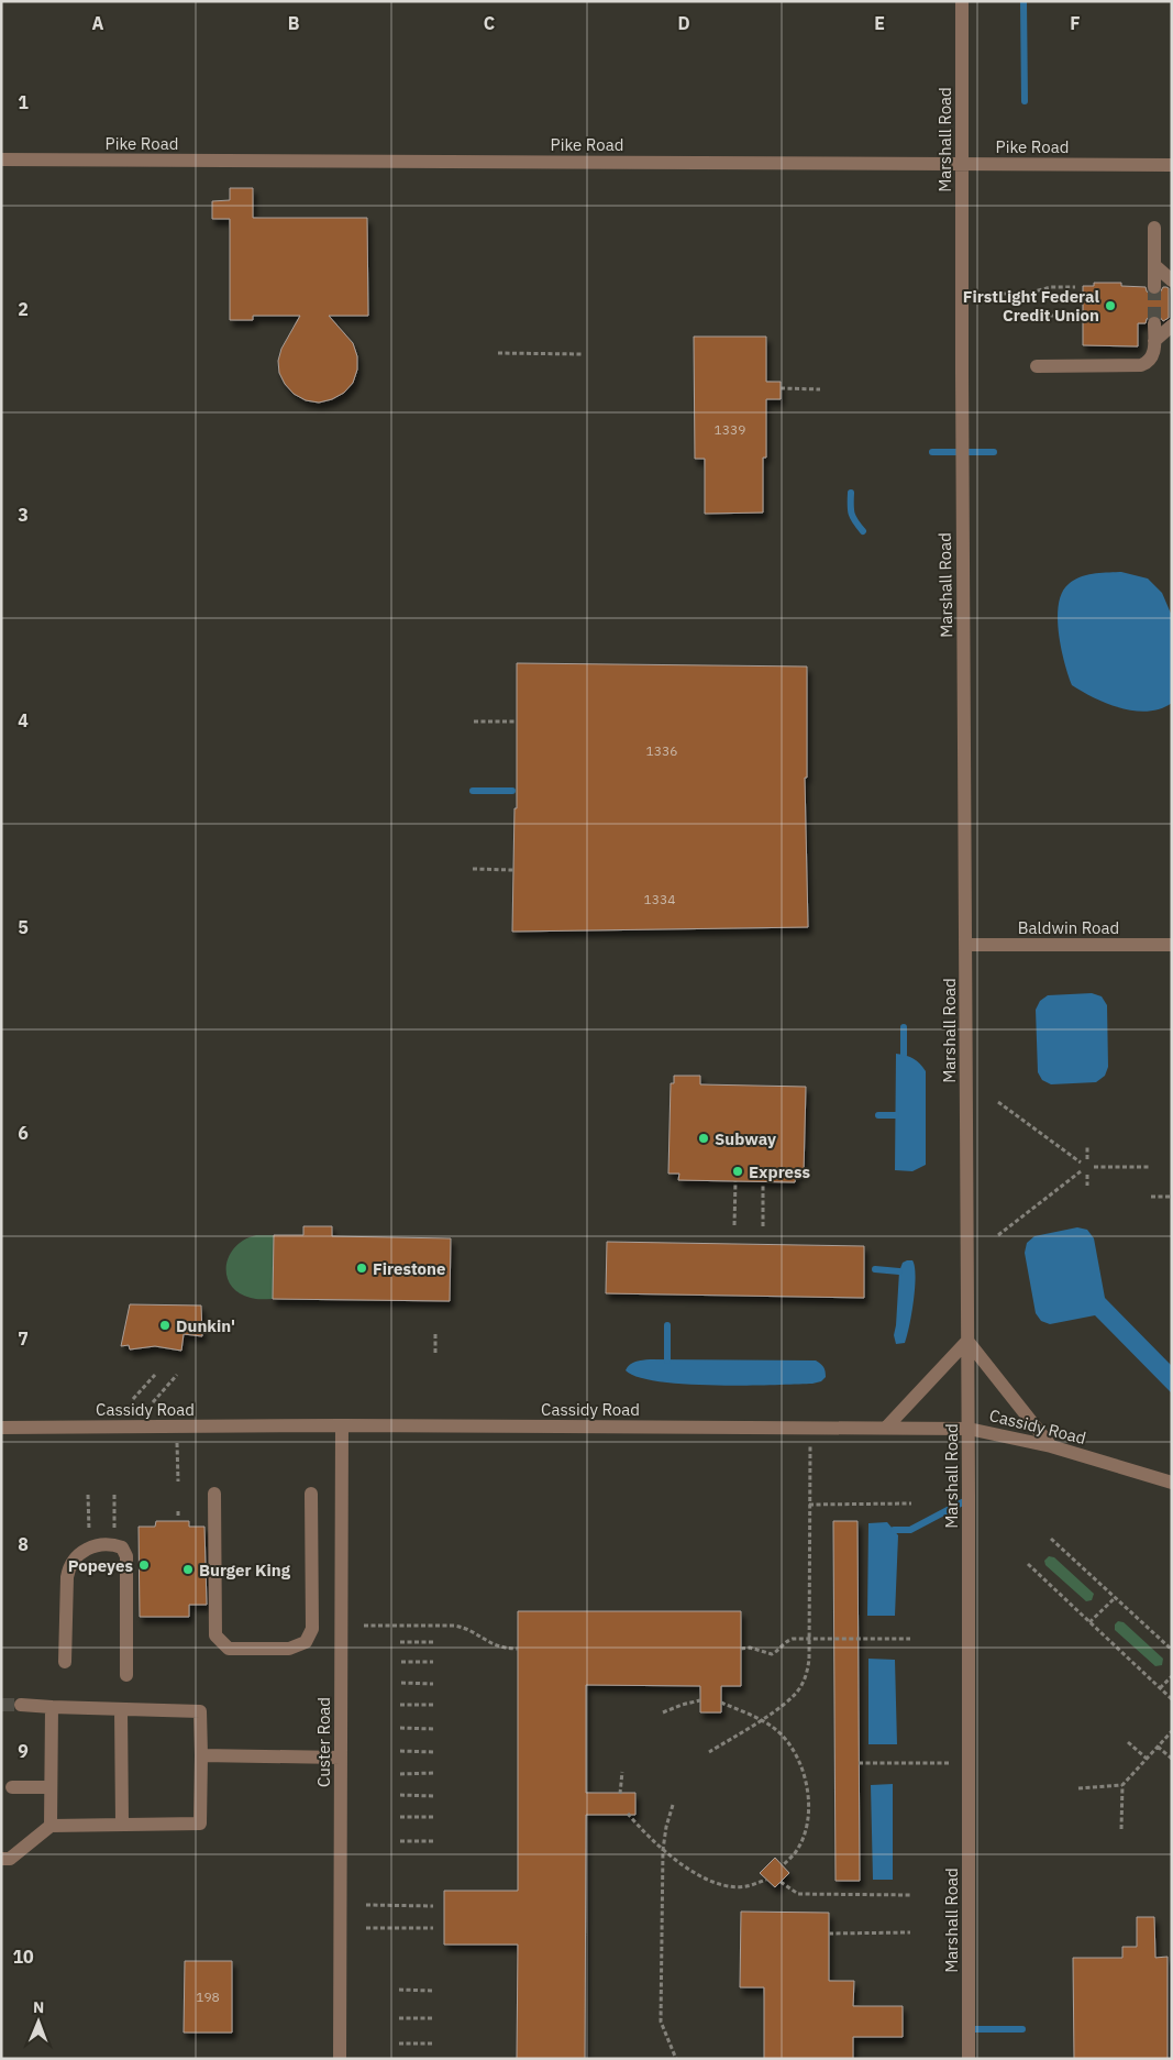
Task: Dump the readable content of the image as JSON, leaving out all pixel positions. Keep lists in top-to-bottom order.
{
  "streets": {
    "street": [
      "Marshall Road",
      "Pike Road",
      "Baldwin Road",
      "Cassidy Road",
      "Custer Road"
    ]
  },
  "crossings": [
    ["Marshall Road", "Pike Road"],
    ["Marshall Road", "Baldwin Road"],
    ["Marshall Road", "Cassidy Road"],
    ["Cassidy Road", "Custer Road"]
  ],
  "places": [
    "FirstLight Federal Credit Union",
    "Subway",
    "Express",
    "Firestone",
    "Dunkin'",
    "Popeyes",
    "Burger King"
  ],
  "house_numbers": [
    "1339",
    "1336",
    "1334",
    "198"
  ],
  "north": "top",
  "grid": {
    "columns": [
      "A",
      "B",
      "C",
      "D",
      "E",
      "F"
    ],
    "rows": [
      "1",
      "2",
      "3",
      "4",
      "5",
      "6",
      "7",
      "8",
      "9",
      "10"
    ]
  }
}
